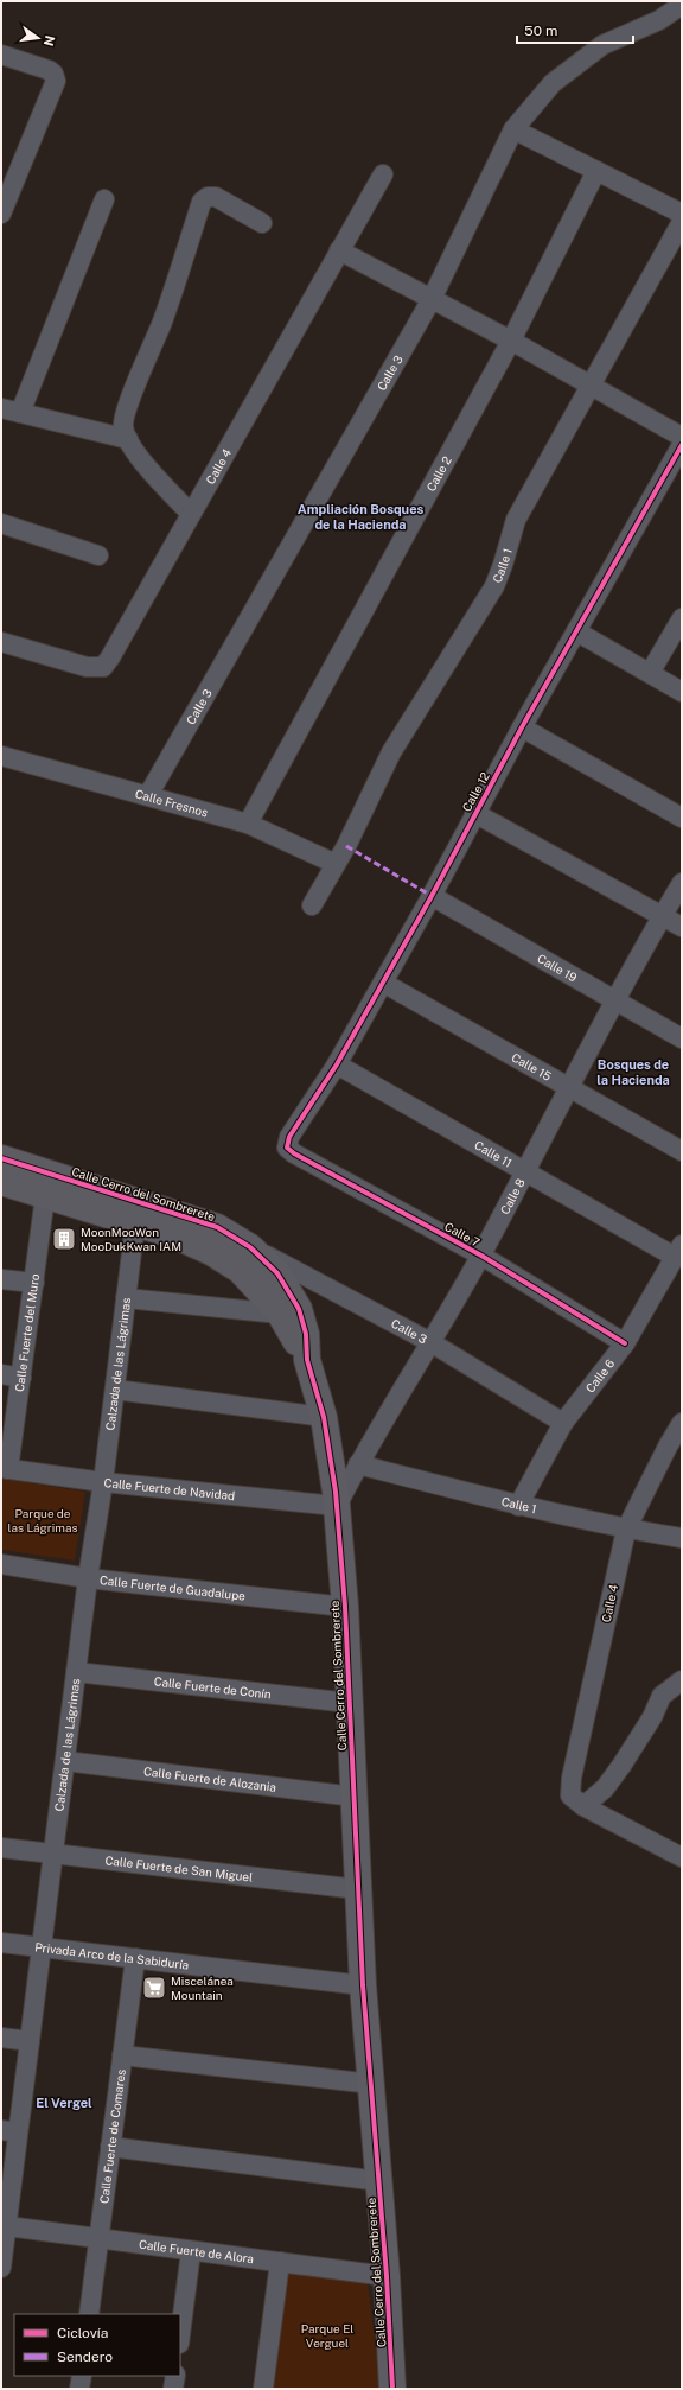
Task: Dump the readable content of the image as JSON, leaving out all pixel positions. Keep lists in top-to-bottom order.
{
  "streets": {
    "street": [
      "Calle 3",
      "Calle 4",
      "Calle 2",
      "Calle 1",
      "Calle 12",
      "Calle Fresnos",
      "Calle 19",
      "Calle 15",
      "Calle 11",
      "Calle Cerro del Sombrerete",
      "Calle 8",
      "Calle 7",
      "Calle Fuerte del Muro",
      "Calzada de las Lágrimas",
      "Calle 6",
      "Calle Fuerte de Navidad",
      "Calle Fuerte de Guadalupe",
      "Calle Fuerte de Conín",
      "Calle Fuerte de Alozania",
      "Calle Fuerte de San Miguel",
      "Privada Arco de la Sabiduría",
      "Calle Fuerte de Comares",
      "Calle Fuerte de Alora"
    ]
  },
  "crossings": [
    ["Calle 3", "Calle Fresnos"],
    ["Calle 3", "Calle Cerro del Sombrerete"],
    ["Calle 3", "Calle 8"],
    ["Calle 3", "Calle 6"],
    ["Calle 4", "Calle 1"],
    ["Calle 2", "Calle Fresnos"],
    ["Calle 1", "Calle Fresnos"],
    ["Calle 1", "Calle 8"],
    ["Calle 1", "Calle 6"],
    ["Calle 12", "Calle 19"],
    ["Calle 12", "Calle 15"],
    ["Calle 12", "Calle 11"],
    ["Calle 12", "Calle 7"],
    ["Calle 19", "Calle 8"],
    ["Calle 15", "Calle 8"],
    ["Calle 11", "Calle 8"],
    ["Calle 11", "Calle 6"],
    ["Calle Cerro del Sombrerete", "Calle 8"],
    ["Calle Cerro del Sombrerete", "Calle Fuerte del Muro"],
    ["Calle Cerro del Sombrerete", "Calzada de las Lágrimas"],
    ["Calle Cerro del Sombrerete", "Calle Fuerte de Navidad"],
    ["Calle Cerro del Sombrerete", "Calle Fuerte de Guadalupe"],
    ["Calle Cerro del Sombrerete", "Calle Fuerte de Conín"],
    ["Calle Cerro del Sombrerete", "Calle Fuerte de Alozania"],
    ["Calle Cerro del Sombrerete", "Calle Fuerte de San Miguel"],
    ["Calle Cerro del Sombrerete", "Privada Arco de la Sabiduría"],
    ["Calle Cerro del Sombrerete", "Calle Fuerte de Alora"],
    ["Calle 8", "Calle 7"],
    ["Calle 8", "Calle Fuerte de Navidad"],
    ["Calle 7", "Calle 6"],
    ["Calle Fuerte del Muro", "Calle Fuerte de Navidad"],
    ["Calzada de las Lágrimas", "Calle Fuerte de Navidad"],
    ["Calzada de las Lágrimas", "Calle Fuerte de Guadalupe"],
    ["Calzada de las Lágrimas", "Calle Fuerte de Conín"],
    ["Calzada de las Lágrimas", "Calle Fuerte de Alozania"],
    ["Calzada de las Lágrimas", "Calle Fuerte de San Miguel"],
    ["Calzada de las Lágrimas", "Privada Arco de la Sabiduría"],
    ["Calzada de las Lágrimas", "Calle Fuerte de Alora"],
    ["Privada Arco de la Sabiduría", "Calle Fuerte de Comares"],
    ["Calle Fuerte de Comares", "Calle Fuerte de Alora"]
  ],
  "districts": ["Ampliación Bosques de la Hacienda", "Bosques de la Hacienda", "El Vergel"],
  "parks": ["Parque de las Lágrimas", "Parque El Verguel"],
  "places": {
    "building": ["MoonMooWon MooDukKwan IAM"],
    "supermarket": ["Miscelánea Mountain"]
  },
  "legend": ["Ciclovía", "Sendero"],
  "scale_bar": "50 m",
  "north": "right"
}
